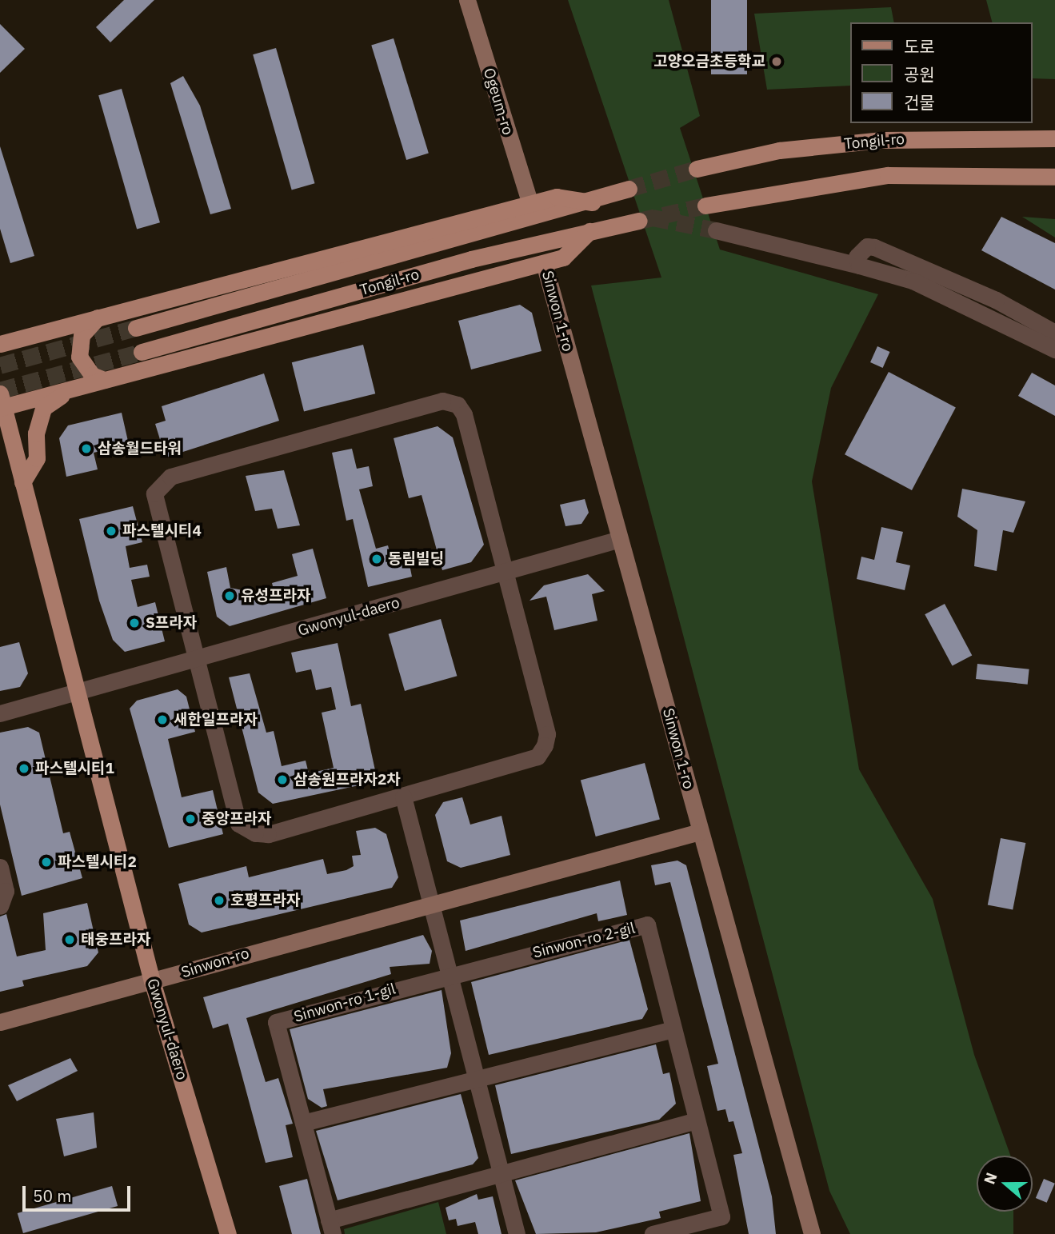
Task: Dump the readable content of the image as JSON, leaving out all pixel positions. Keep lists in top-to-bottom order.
{
  "streets": {
    "main road": ["Tongil-ro", "Gwonyul-daero"],
    "street": [
      "Ogeum-ro",
      "Sinwon 1-ro",
      "Sinwon-ro 2-gil",
      "Sinwon-ro",
      "Sinwon-ro 1-gil"
    ]
  },
  "crossings": [
    ["Sinwon 1-ro", "Gwonyul-daero"],
    ["Sinwon 1-ro", "Sinwon-ro"],
    ["Gwonyul-daero", "Sinwon-ro"],
    ["Sinwon-ro 2-gil", "Sinwon-ro 1-gil"]
  ],
  "places": [
    "고양오금초등학교",
    "삼송월드타워",
    "파스텔시티4",
    "동림빌딩",
    "유성프라자",
    "S프라자",
    "새한일프라자",
    "파스텔시티1",
    "삼송원프라자2차",
    "중앙프라자",
    "파스텔시티2",
    "호평프라자",
    "태웅프라자"
  ],
  "legend": ["도로", "공원", "건물"],
  "scale_bar": "50 m",
  "north": "left"
}
